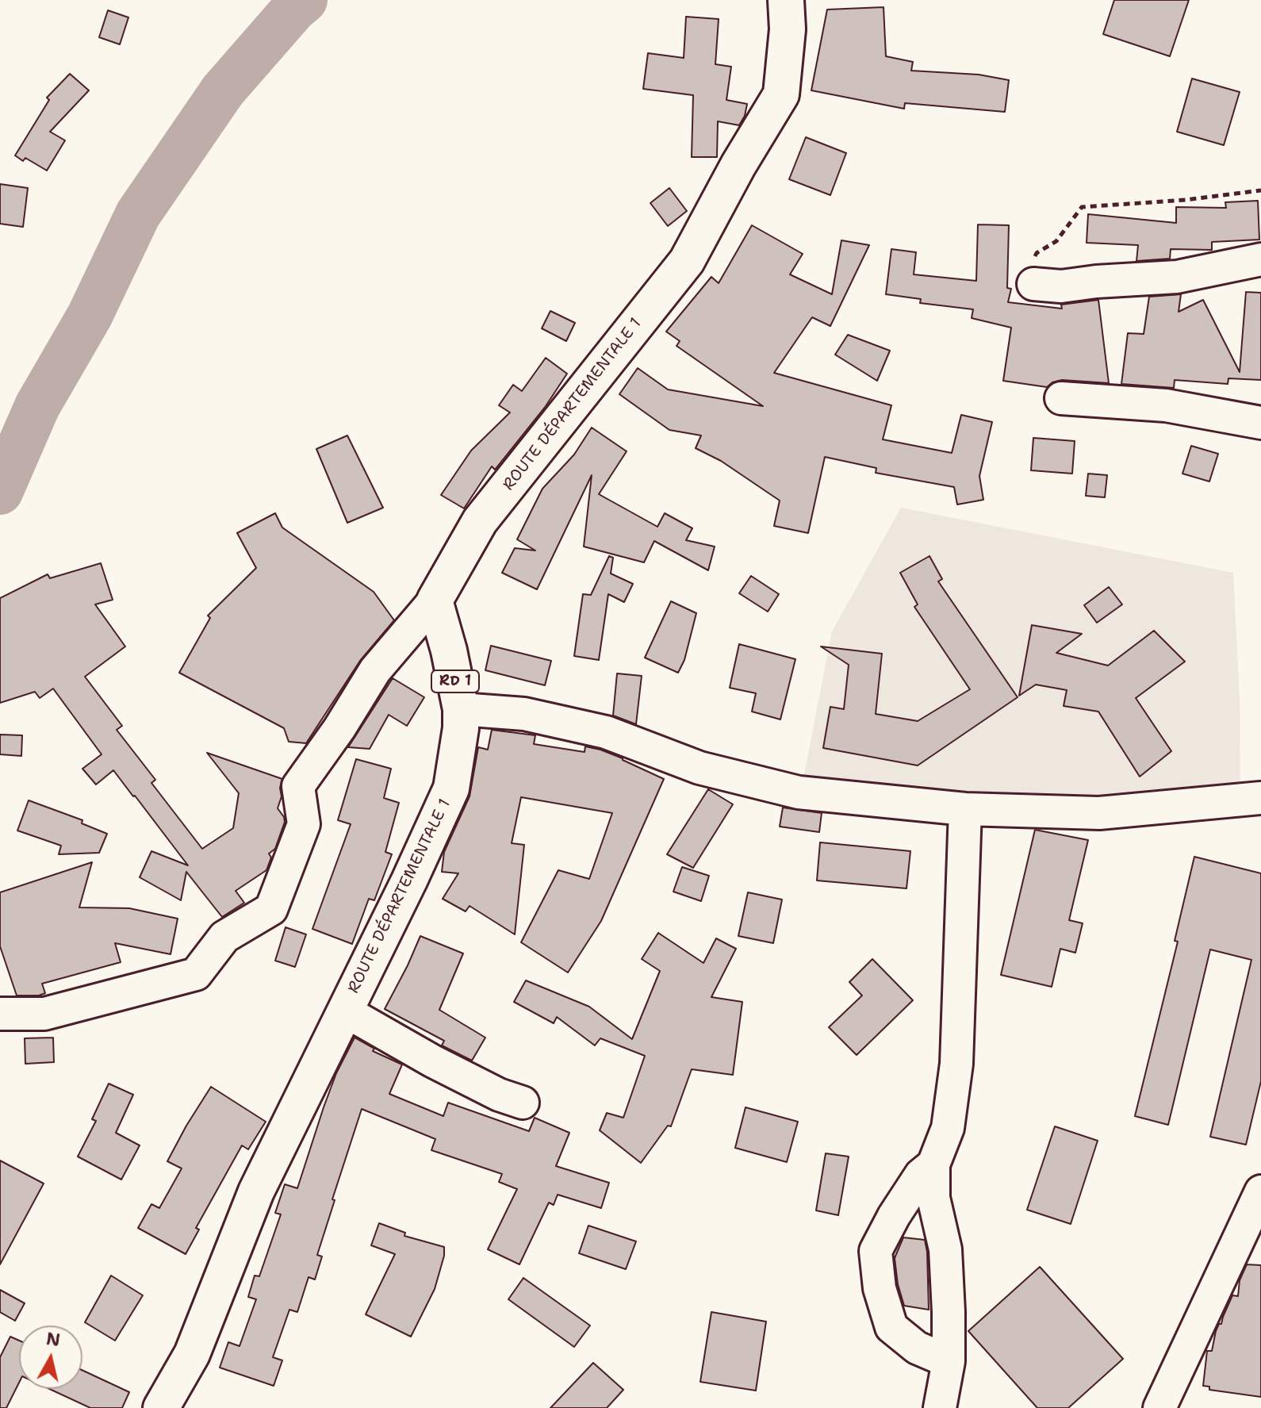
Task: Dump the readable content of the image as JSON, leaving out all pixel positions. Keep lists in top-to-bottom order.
{
  "streets": {
    "main road": ["ROUTE DÉPARTEMENTALE 1", "RD 1"]
  },
  "north": "top"
}
